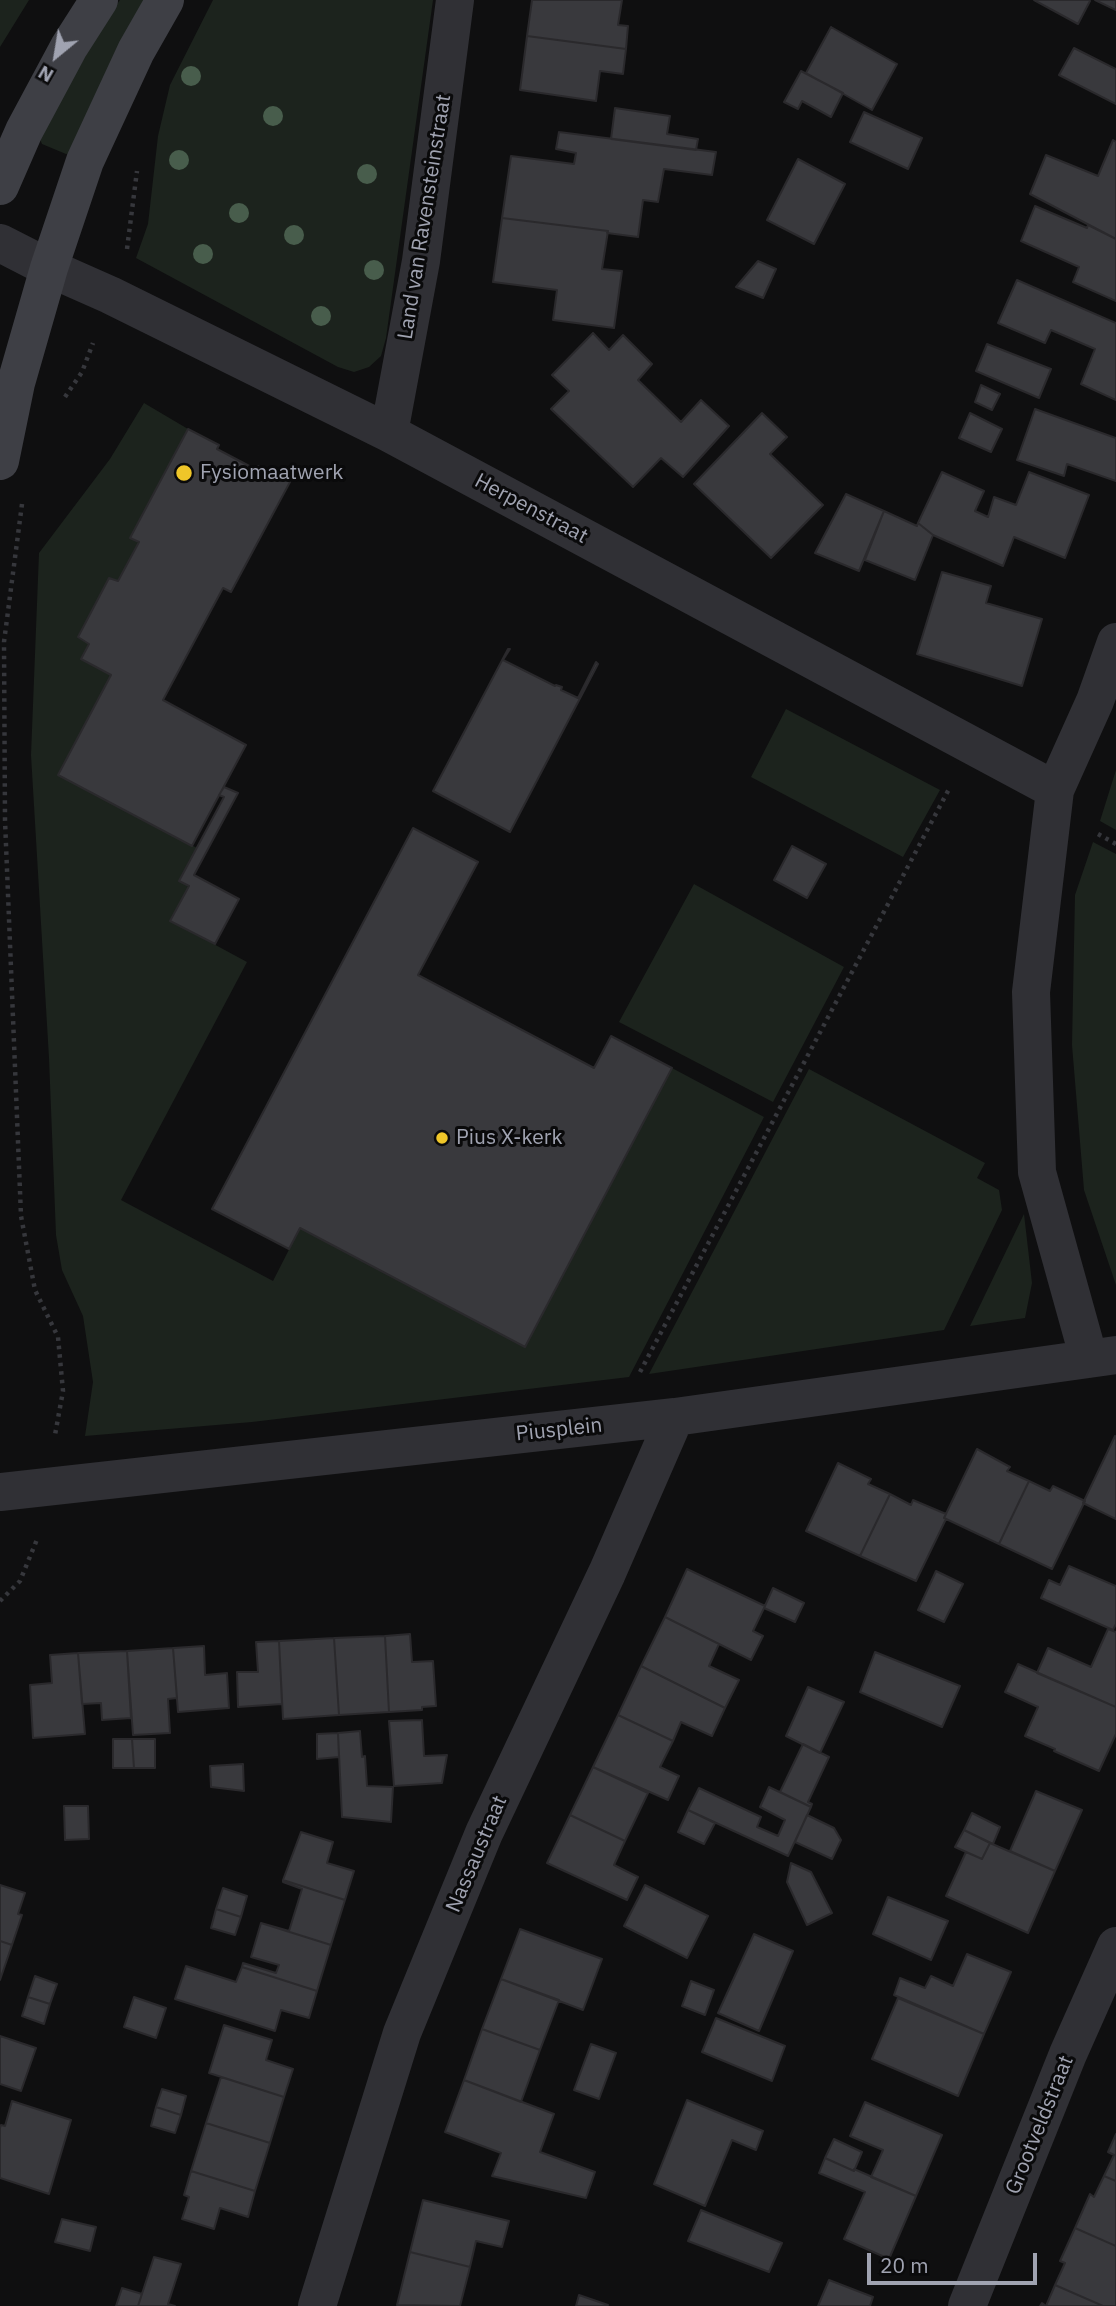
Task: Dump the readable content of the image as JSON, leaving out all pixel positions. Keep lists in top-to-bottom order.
{
  "streets": {
    "street": [
      "Land van Ravensteinstraat",
      "Herpenstraat",
      "Piusplein",
      "Nassaustraat",
      "Grootveldstraat"
    ]
  },
  "crossings": [
    ["Land van Ravensteinstraat", "Herpenstraat"],
    ["Piusplein", "Nassaustraat"]
  ],
  "places": ["Fysiomaatwerk", "Pius X-kerk"],
  "scale_bar": "20 m",
  "north": "bottom left"
}
